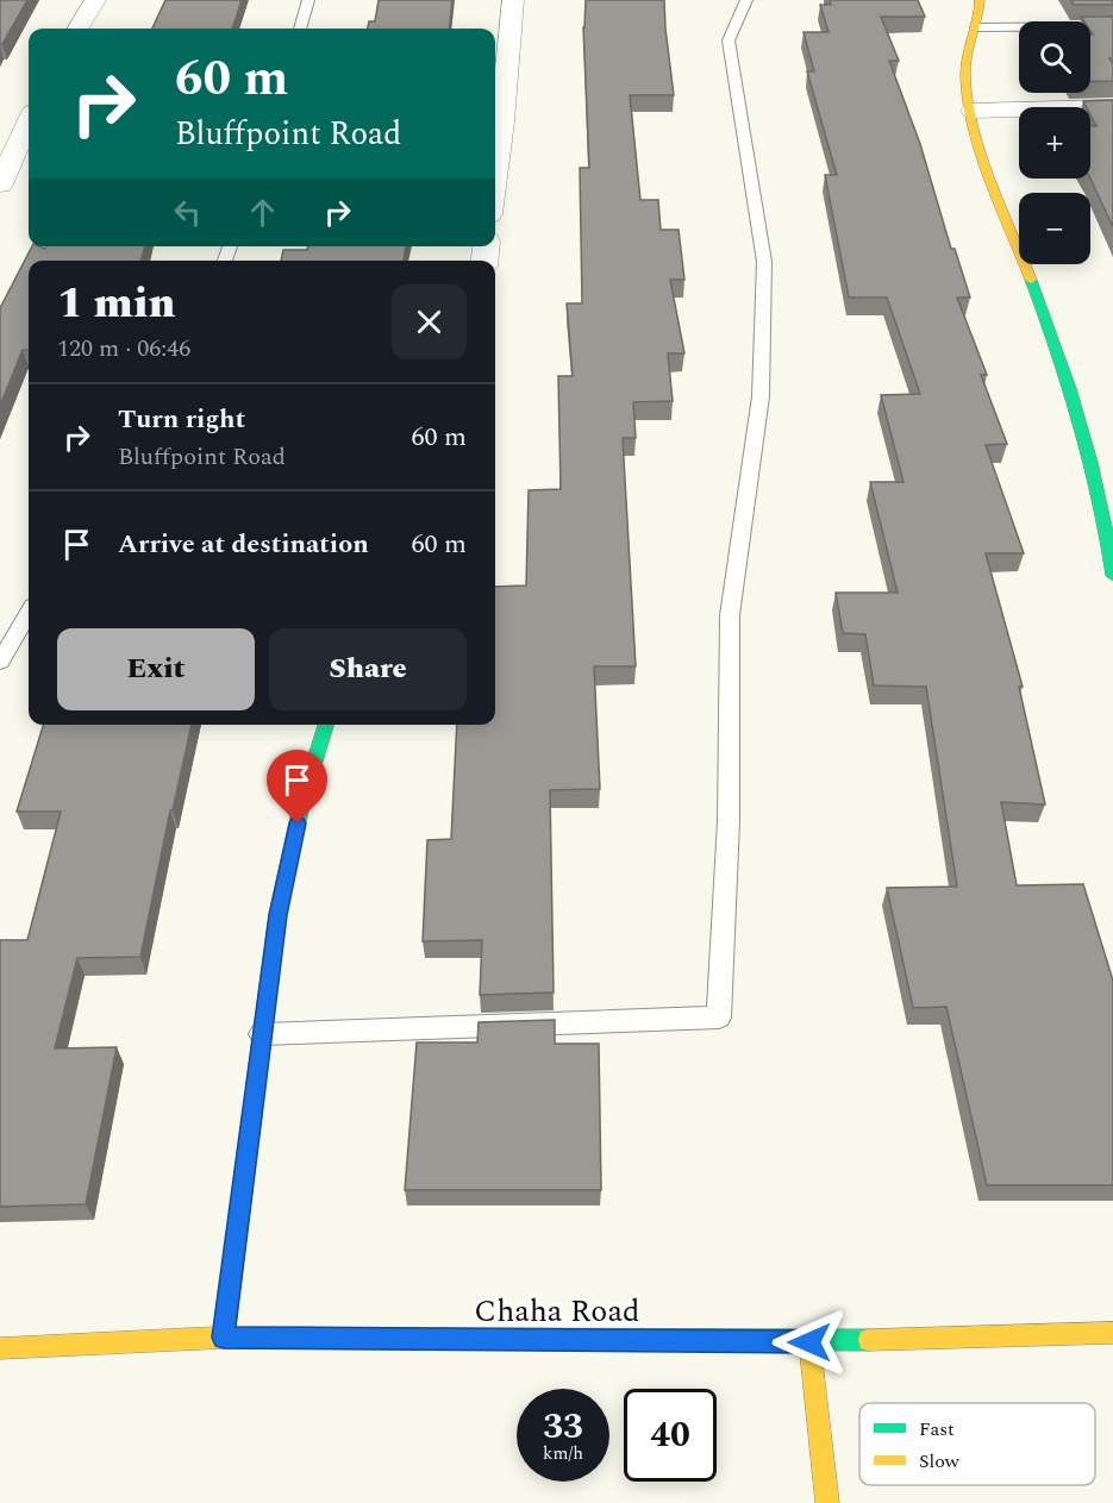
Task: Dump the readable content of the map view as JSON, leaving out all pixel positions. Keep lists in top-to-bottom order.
{
  "streets": {
    "street": ["Chaha Road"]
  },
  "legend": ["Fast", "Slow"],
  "page": {
    "map_buttons": ["+", "−"],
    "turn": ["60 m", "Bluffpoint Road"],
    "heading": ["1 min", "120 m · 06:46"],
    "list": [
      {
        "name": "Turn right",
        "note": "Bluffpoint Road",
        "value": "60 m"
      },
      {
        "name": "Arrive at destination",
        "value": "60 m"
      }
    ],
    "buttons": ["Exit", "Share"],
    "speed": "33 km/h",
    "limit": "40"
  }
}
